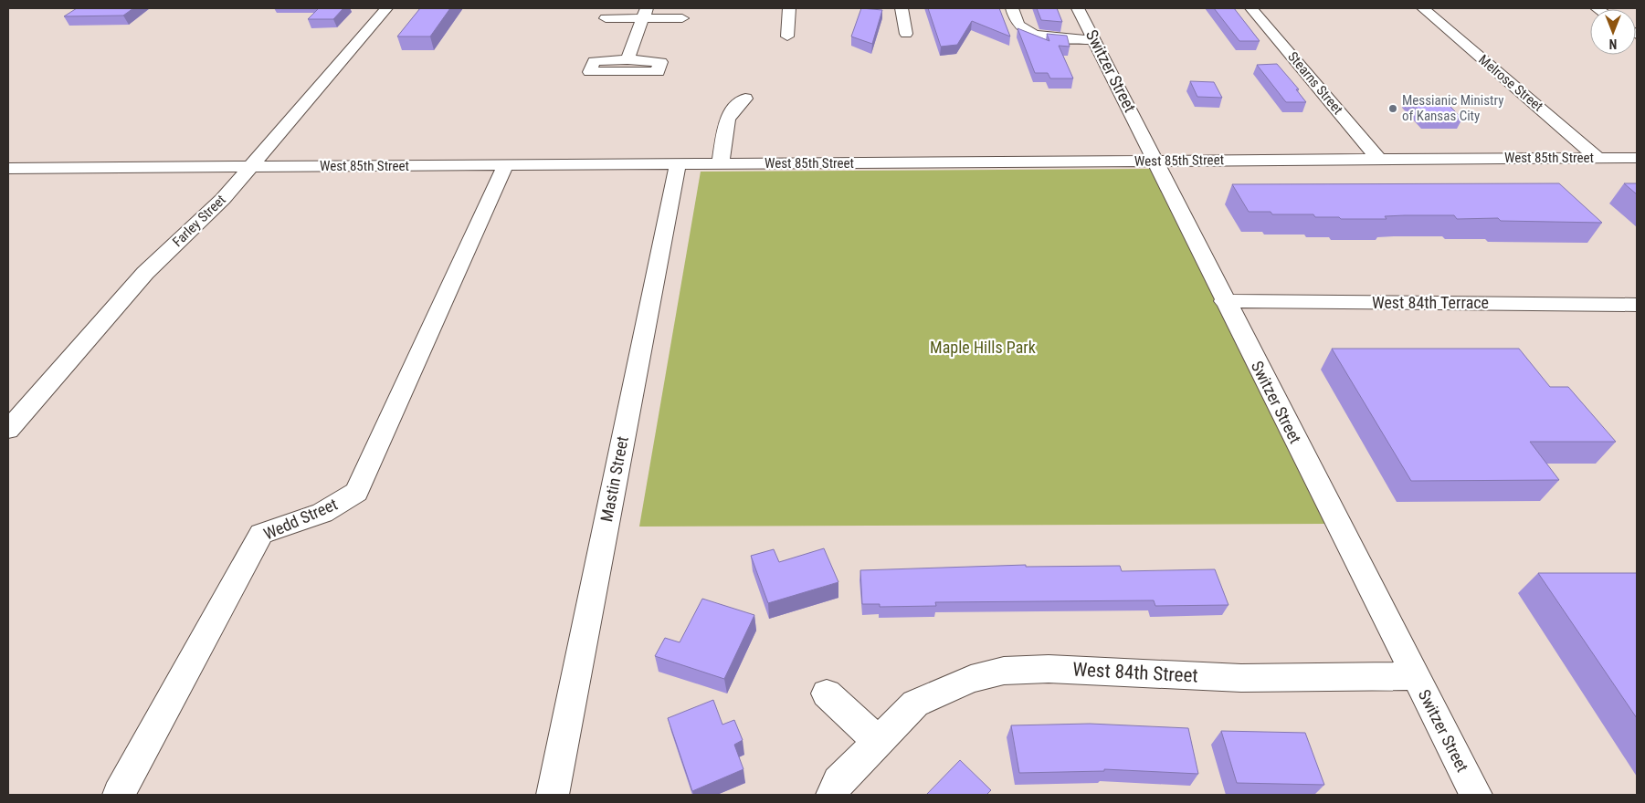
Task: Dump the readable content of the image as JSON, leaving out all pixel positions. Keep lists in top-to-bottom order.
{
  "streets": {
    "street": [
      "Switzer Street",
      "Stearns Street",
      "Melrose Street",
      "West 85th Street",
      "Farley Street",
      "West 84th Terrace",
      "Mastin Street",
      "Wedd Street",
      "West 84th Street"
    ]
  },
  "crossings": [
    ["Switzer Street", "West 85th Street"],
    ["Switzer Street", "West 84th Terrace"],
    ["Switzer Street", "West 84th Street"],
    ["Stearns Street", "West 85th Street"],
    ["Melrose Street", "West 85th Street"],
    ["West 85th Street", "Farley Street"],
    ["West 85th Street", "Mastin Street"],
    ["West 85th Street", "Wedd Street"]
  ],
  "parks": ["Maple Hills Park"],
  "places": ["Messianic Ministry of Kansas City"],
  "north": "bottom"
}
